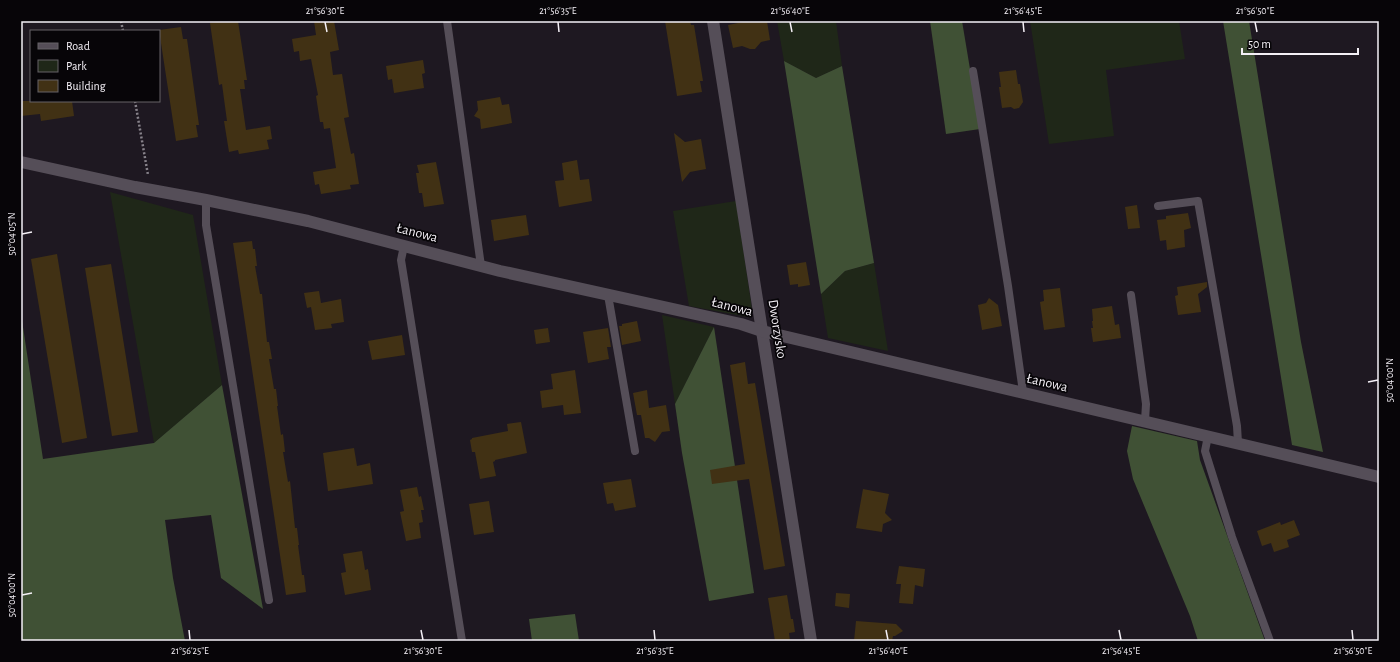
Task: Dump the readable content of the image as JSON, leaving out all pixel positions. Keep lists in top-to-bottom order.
{
  "streets": {
    "street": ["Łanowa", "Dworzysko"]
  },
  "crossings": [
    ["Łanowa", "Dworzysko"]
  ],
  "legend": ["Road", "Park", "Building"],
  "scale_bar": "50 m",
  "coordinates": [
    "21°56'30\"E",
    "21°56'35\"E",
    "21°56'40\"E",
    "21°56'45\"E",
    "21°56'50\"E",
    "50°04'05\"N",
    "50°04'00\"N",
    "21°56'25\"E"
  ]
}
